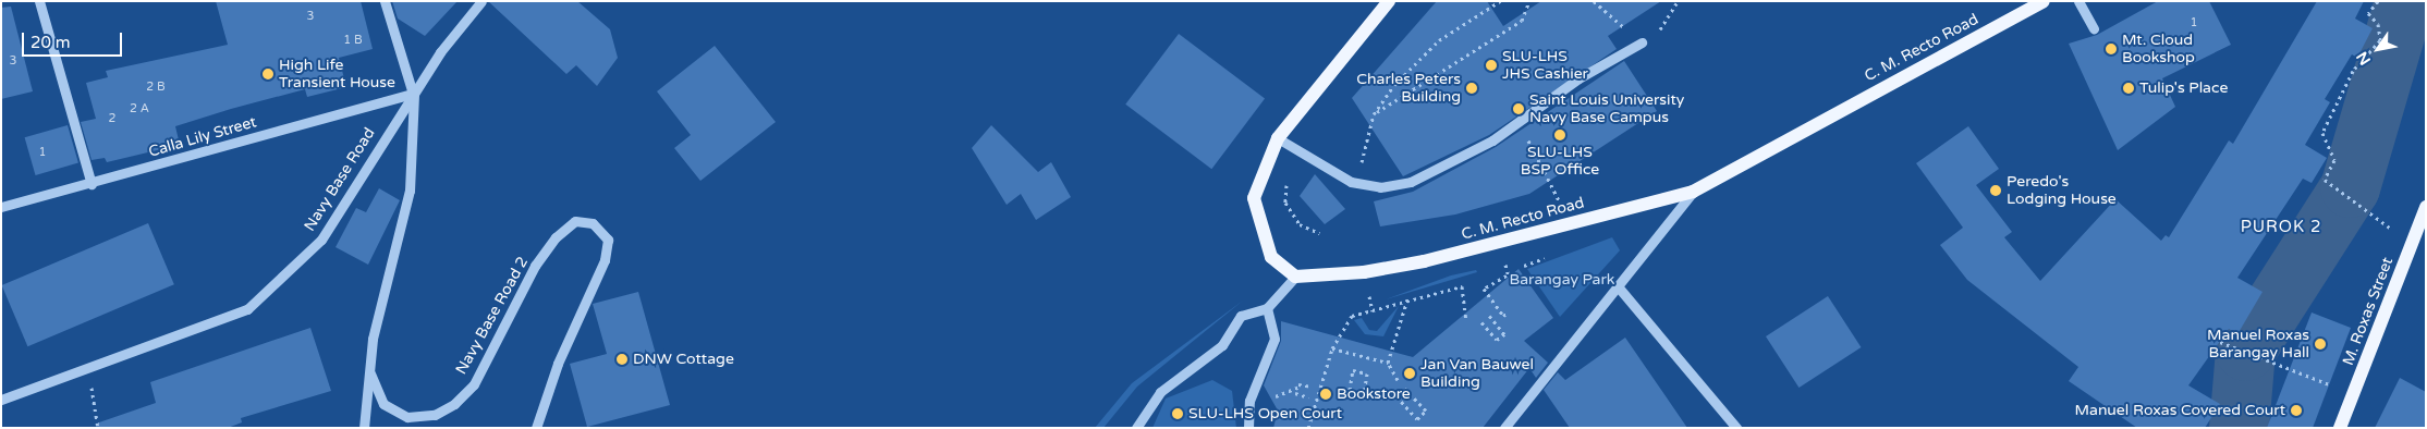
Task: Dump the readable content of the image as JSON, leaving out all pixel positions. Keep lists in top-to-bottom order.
{
  "streets": {
    "main road": ["C. M. Recto Road", "M. Roxas Street"],
    "street": ["Calla Lily Street", "Navy Base Road", "Navy Base Road 2"]
  },
  "crossings": [
    ["Calla Lily Street", "Navy Base Road"],
    ["Calla Lily Street", "Navy Base Road 2"],
    ["Navy Base Road", "Navy Base Road 2"]
  ],
  "districts": ["PUROK 2"],
  "parks": ["Barangay Park"],
  "places": [
    "Mt. Cloud Bookshop",
    "SLU-LHS JHS Cashier",
    "High Life Transient House",
    "Charles Peters Building",
    "Tulip's Place",
    "Saint Louis University Navy Base Campus",
    "SLU-LHS BSP Office",
    "Peredo's Lodging House",
    "Manuel Roxas Barangay Hall",
    "DNW Cottage",
    "Jan Van Bauwel Building",
    "Bookstore",
    "Manuel Roxas Covered Court",
    "SLU-LHS Open Court"
  ],
  "house_numbers": [
    "3",
    "1",
    "1 B",
    "3",
    "2 B",
    "2 A",
    "2",
    "1"
  ],
  "scale_bar": "20 m",
  "north": "bottom left"
}
